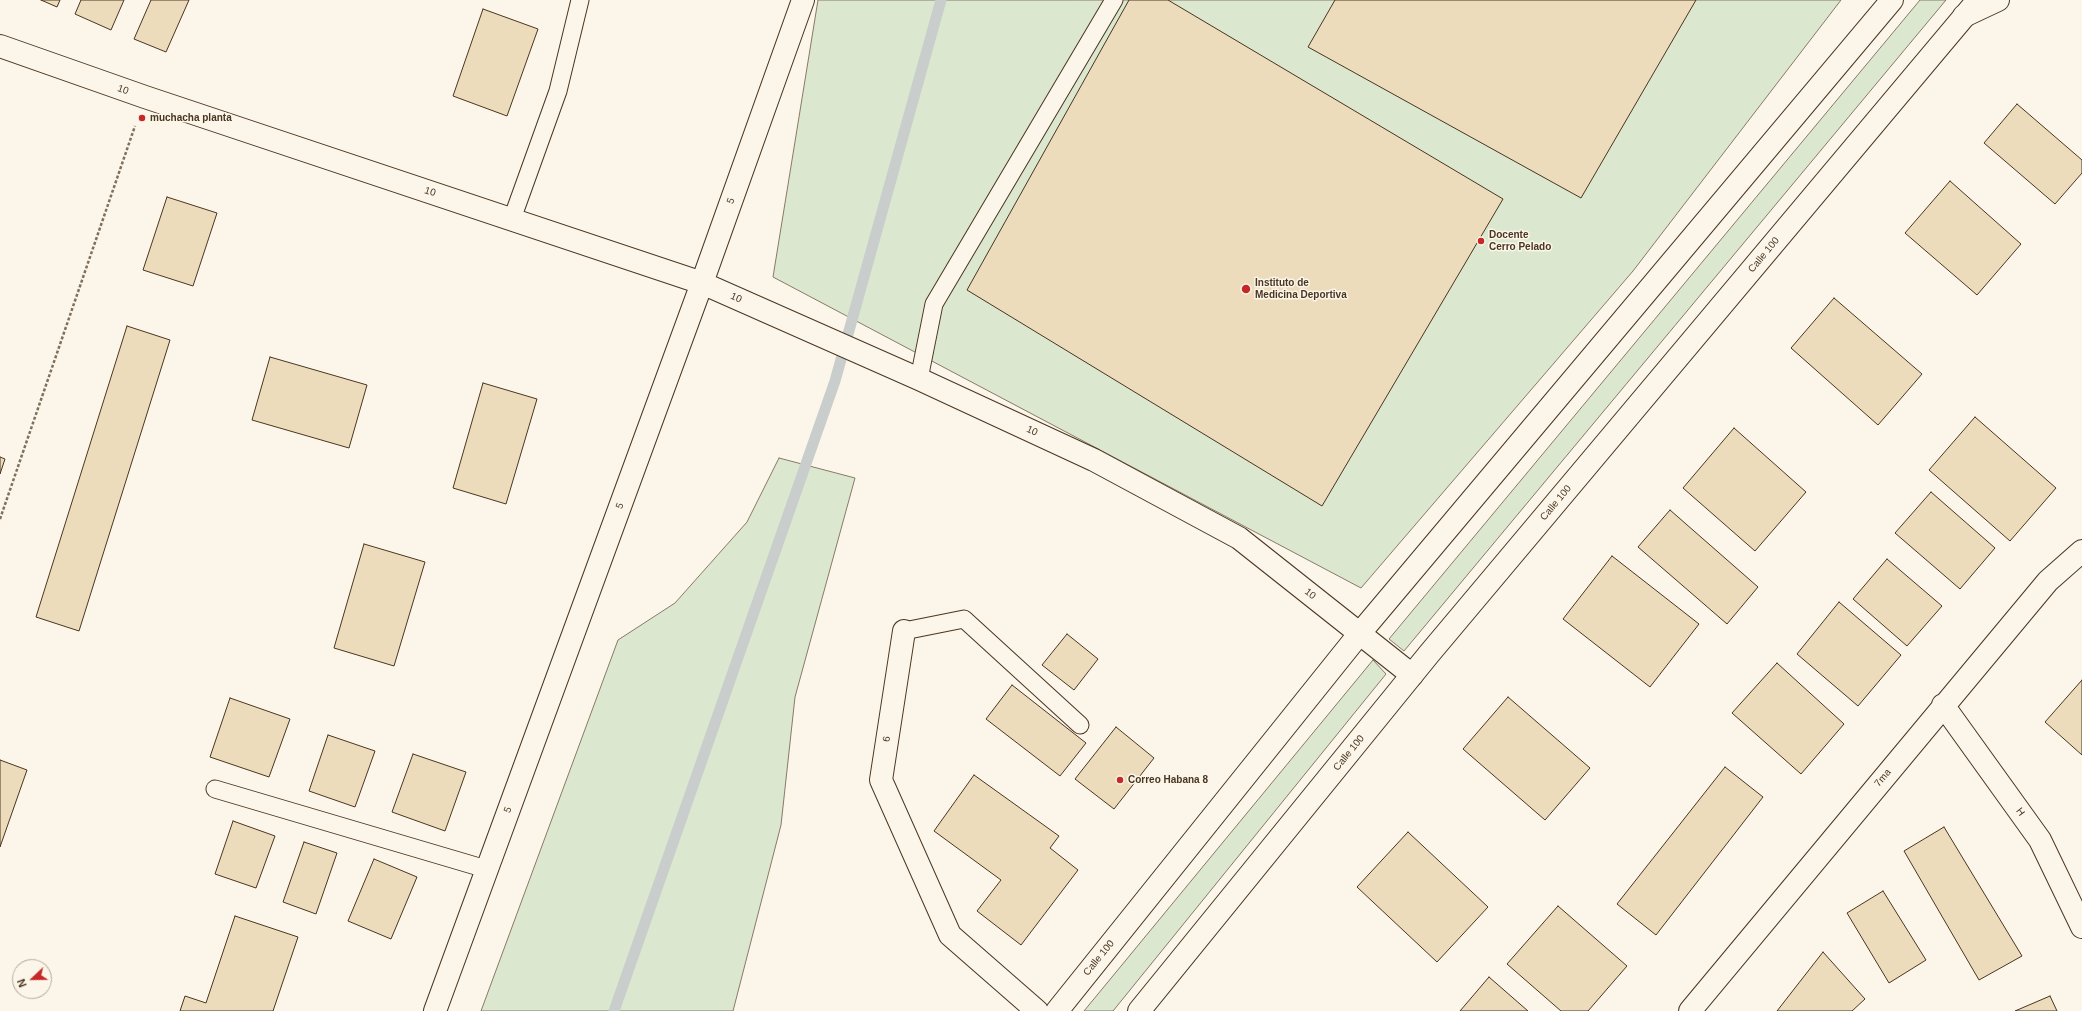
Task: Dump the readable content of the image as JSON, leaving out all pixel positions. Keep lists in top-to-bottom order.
{
  "streets": {
    "main road": [
      "10",
      "5",
      "Calle 100",
      "6",
      "7ma",
      "H"
    ]
  },
  "crossings": [
    ["10", "5"],
    ["10", "Calle 100"],
    ["7ma", "H"]
  ],
  "places": [
    "muchacha planta",
    "Docente Cerro Pelado",
    "Instituto de Medicina Deportiva",
    "Correo Habana 8"
  ],
  "north": "left"
}
